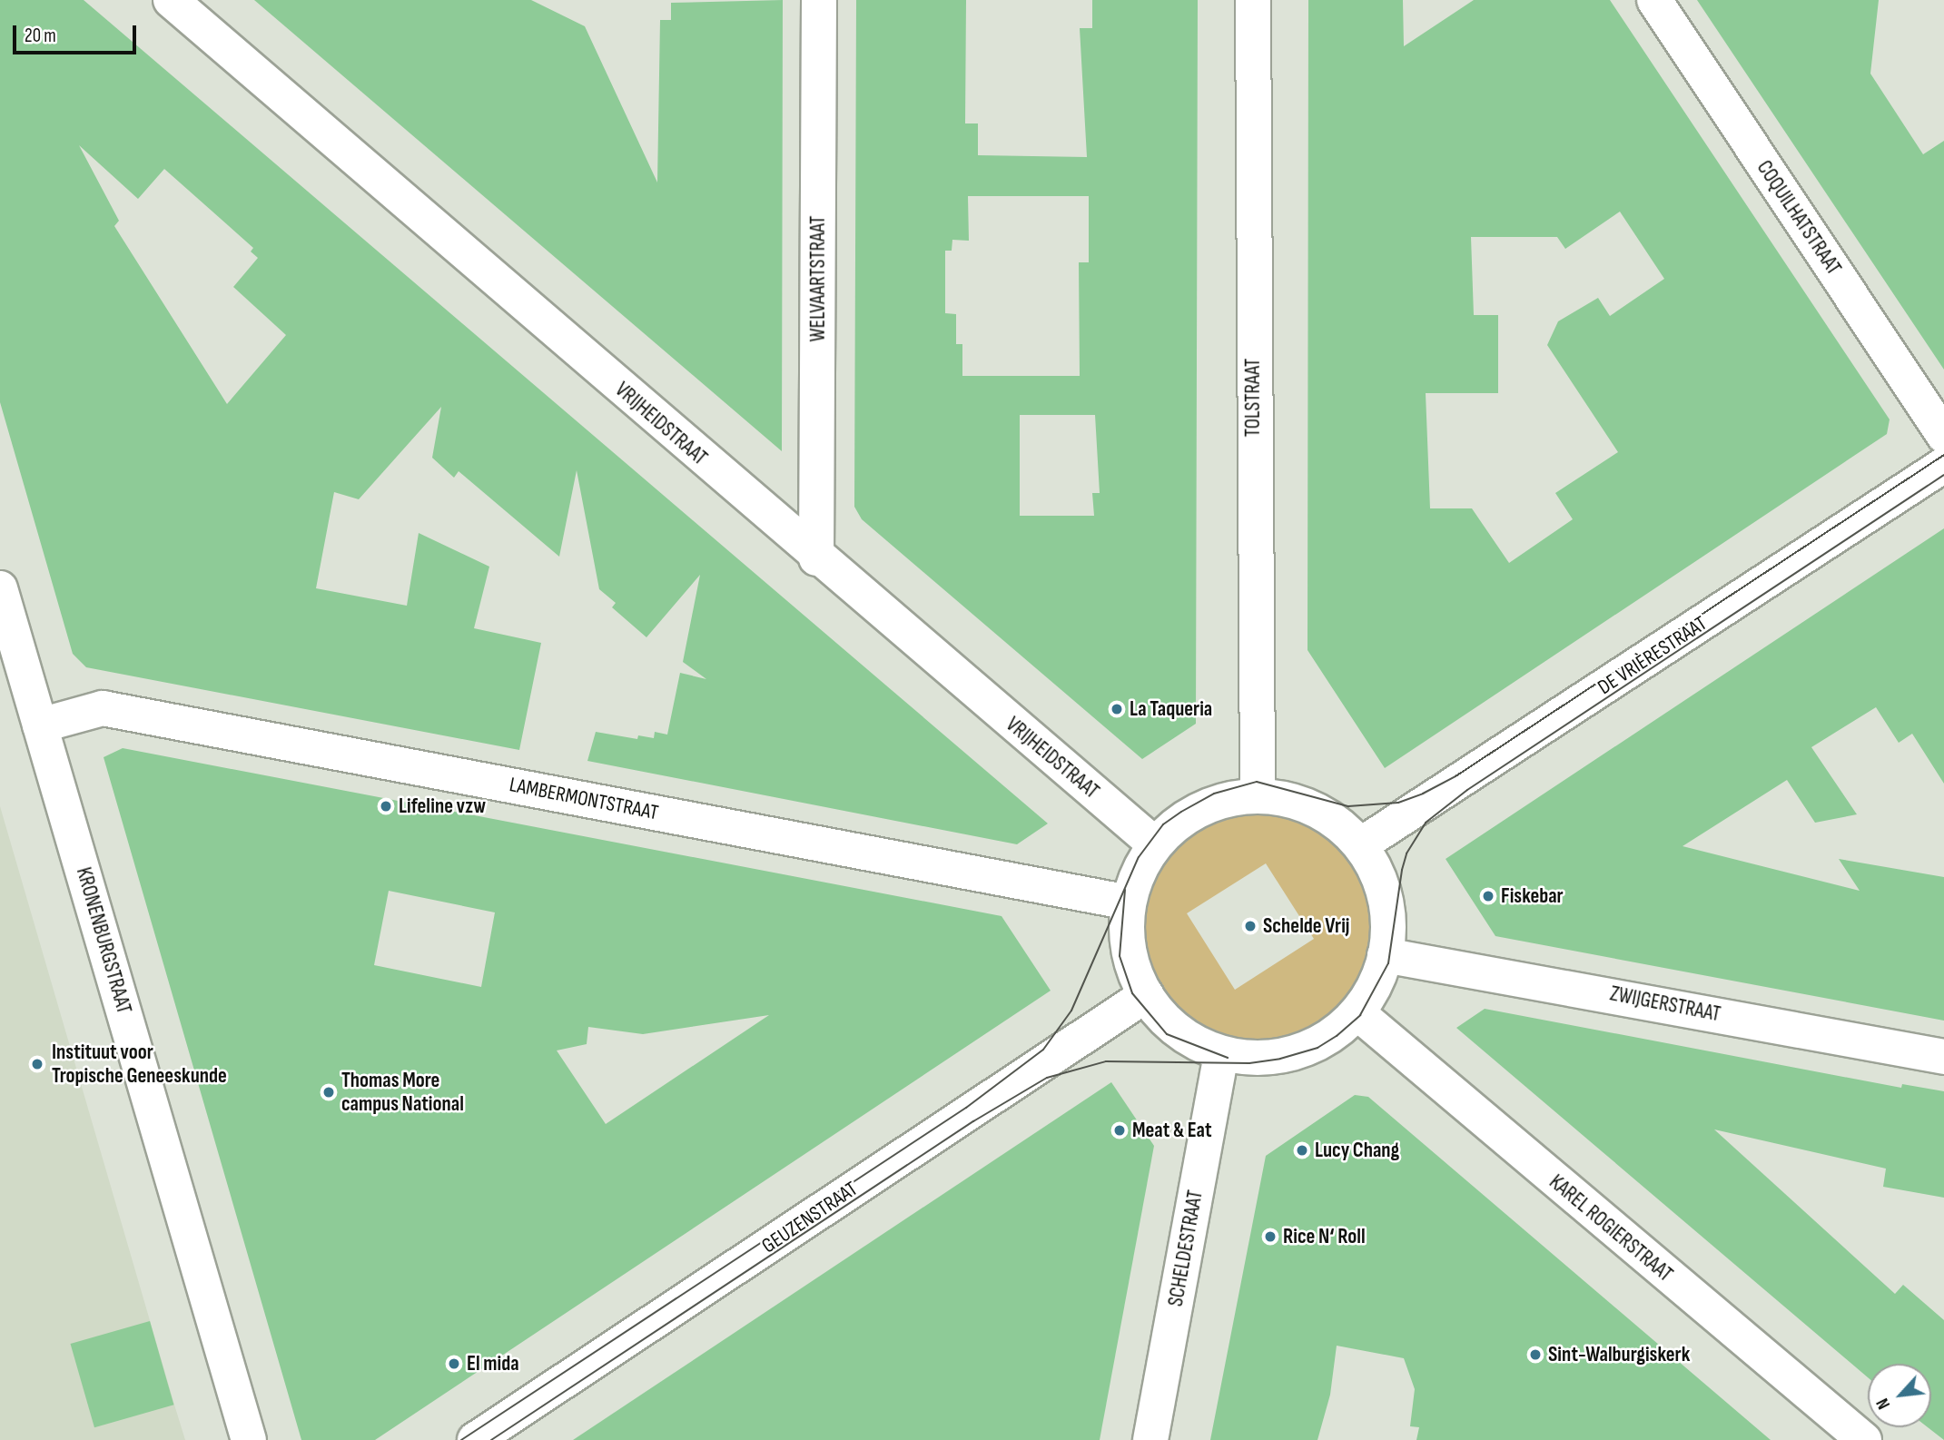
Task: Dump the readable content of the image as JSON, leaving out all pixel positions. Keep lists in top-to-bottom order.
{
  "streets": {
    "street": [
      "COQUILHATSTRAAT",
      "WELVAARTSTRAAT",
      "TOLSTRAAT",
      "VRIJHEIDSTRAAT",
      "DE VRIÈRESTRAAT",
      "LAMBERMONTSTRAAT",
      "KRONENBURGSTRAAT",
      "ZWIJGERSTRAAT",
      "GEUZENSTRAAT",
      "KAREL ROGIERSTRAAT",
      "SCHELDESTRAAT"
    ]
  },
  "crossings": [
    ["WELVAARTSTRAAT", "VRIJHEIDSTRAAT"],
    ["LAMBERMONTSTRAAT", "KRONENBURGSTRAAT"]
  ],
  "places": [
    "La Taqueria",
    "Lifeline vzw",
    "Fiskebar",
    "Schelde Vrij",
    "Instituut voor Tropische Geneeskunde",
    "Thomas More campus National",
    "Meat & Eat",
    "Lucy Chang",
    "Rice N‘ Roll",
    "Sint-Walburgiskerk",
    "El mida"
  ],
  "scale_bar": "20 m",
  "north": "bottom left"
}
